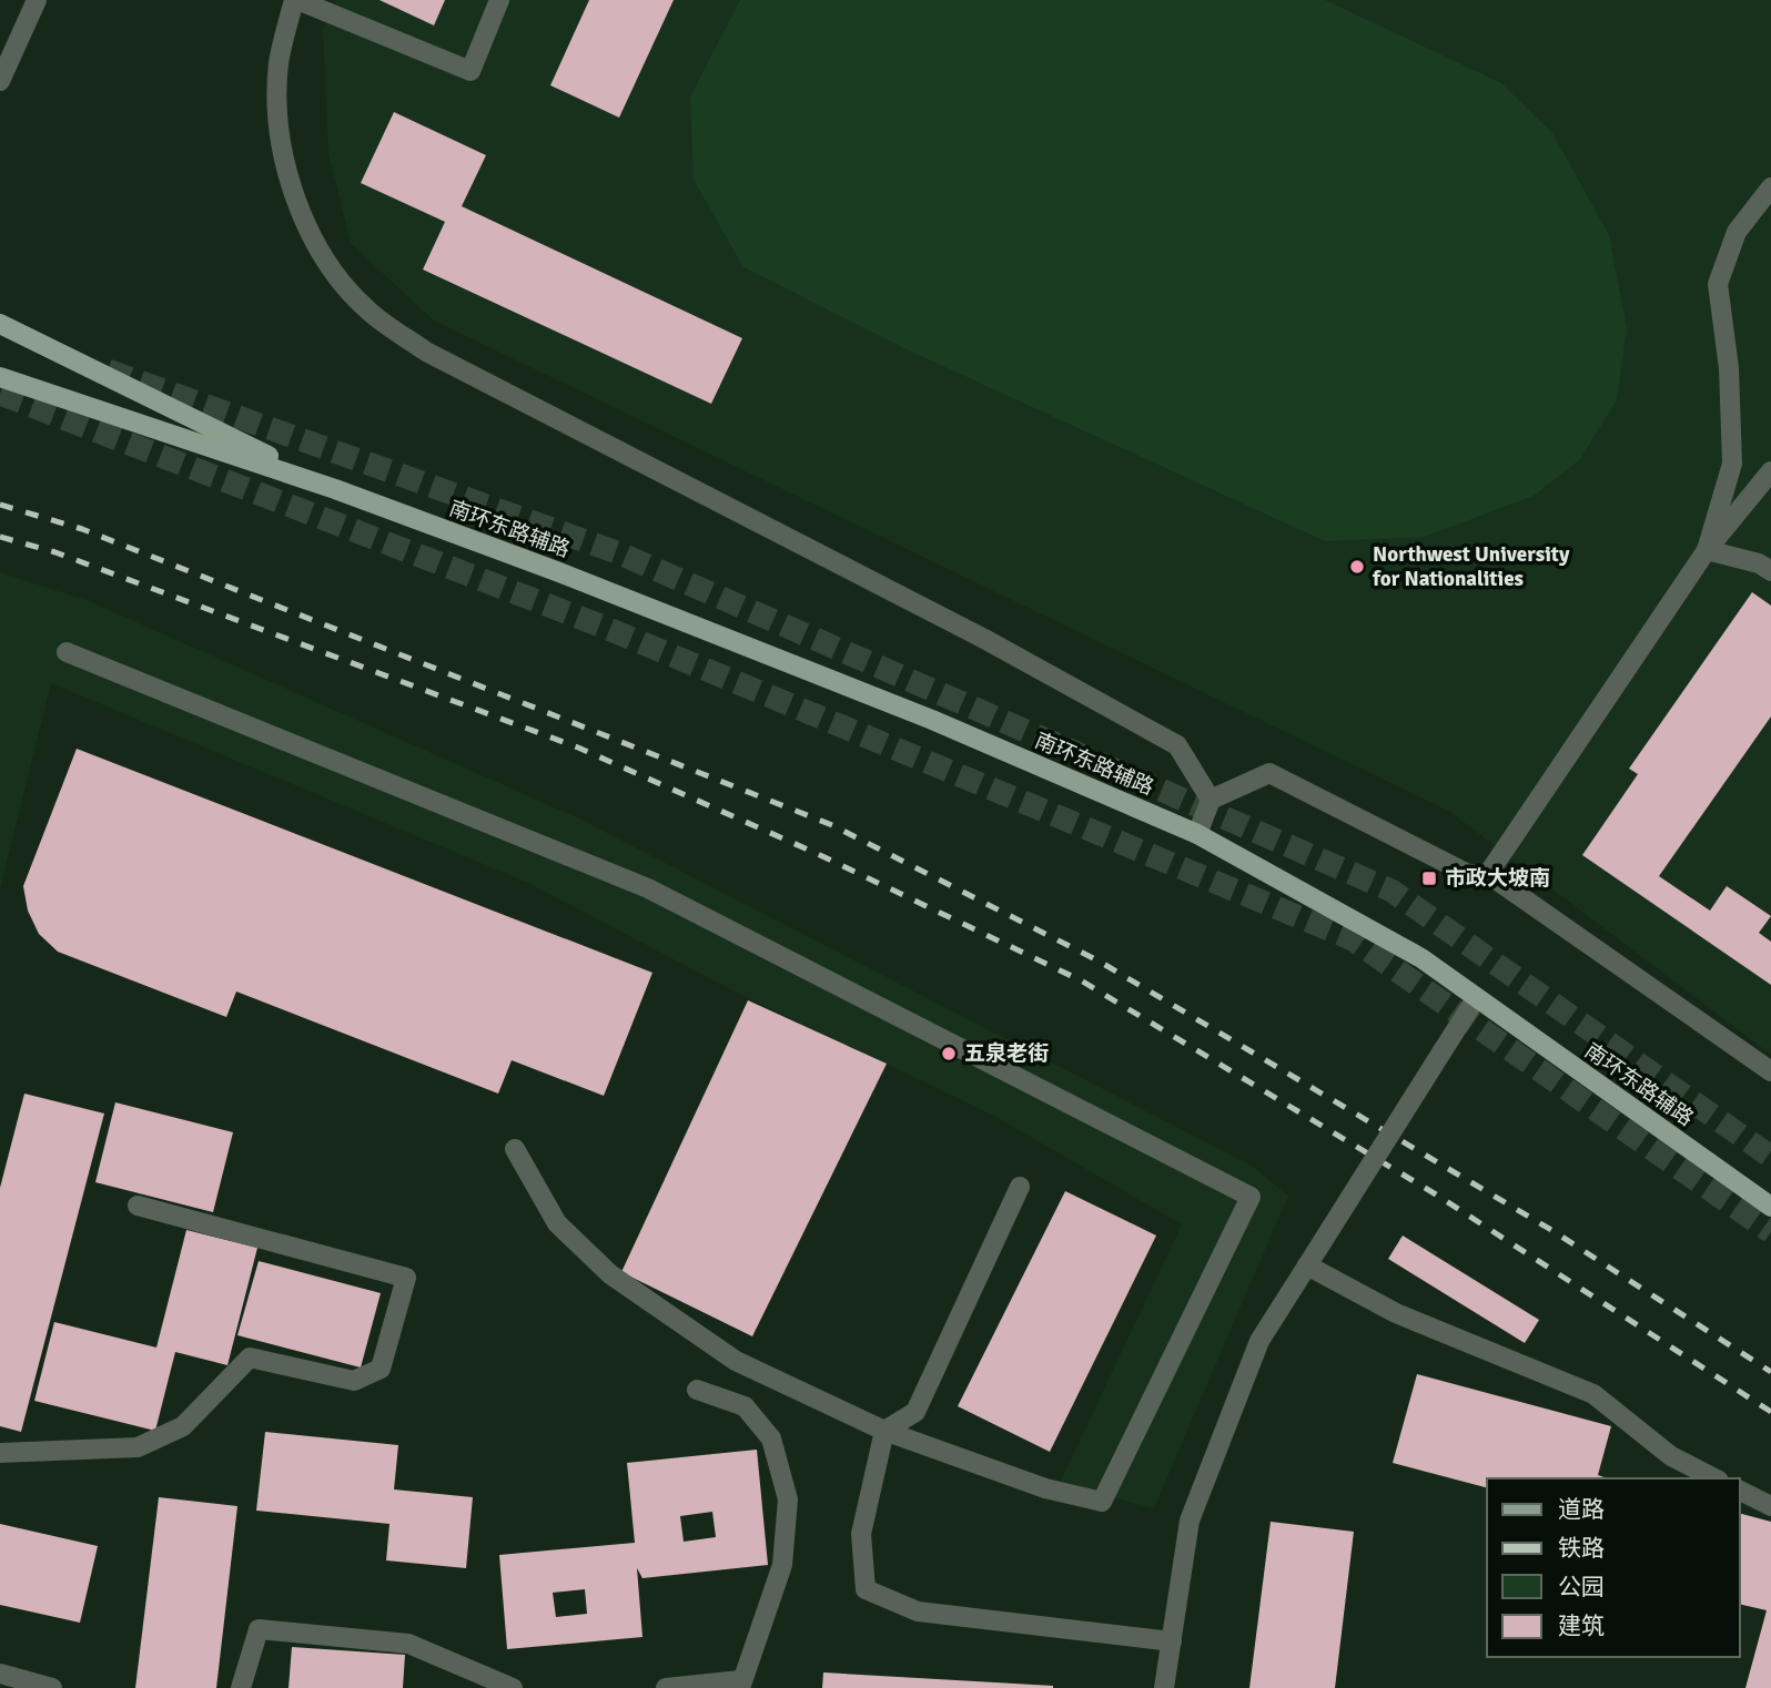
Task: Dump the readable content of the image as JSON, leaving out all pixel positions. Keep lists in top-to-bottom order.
{
  "streets": {
    "main road": ["南环东路辅路"]
  },
  "places": {
    "other": ["Northwest University for Nationalities", "五泉老街"],
    "transit": ["市政大坡南"]
  },
  "legend": [
    "道路",
    "铁路",
    "公园",
    "建筑"
  ]
}
